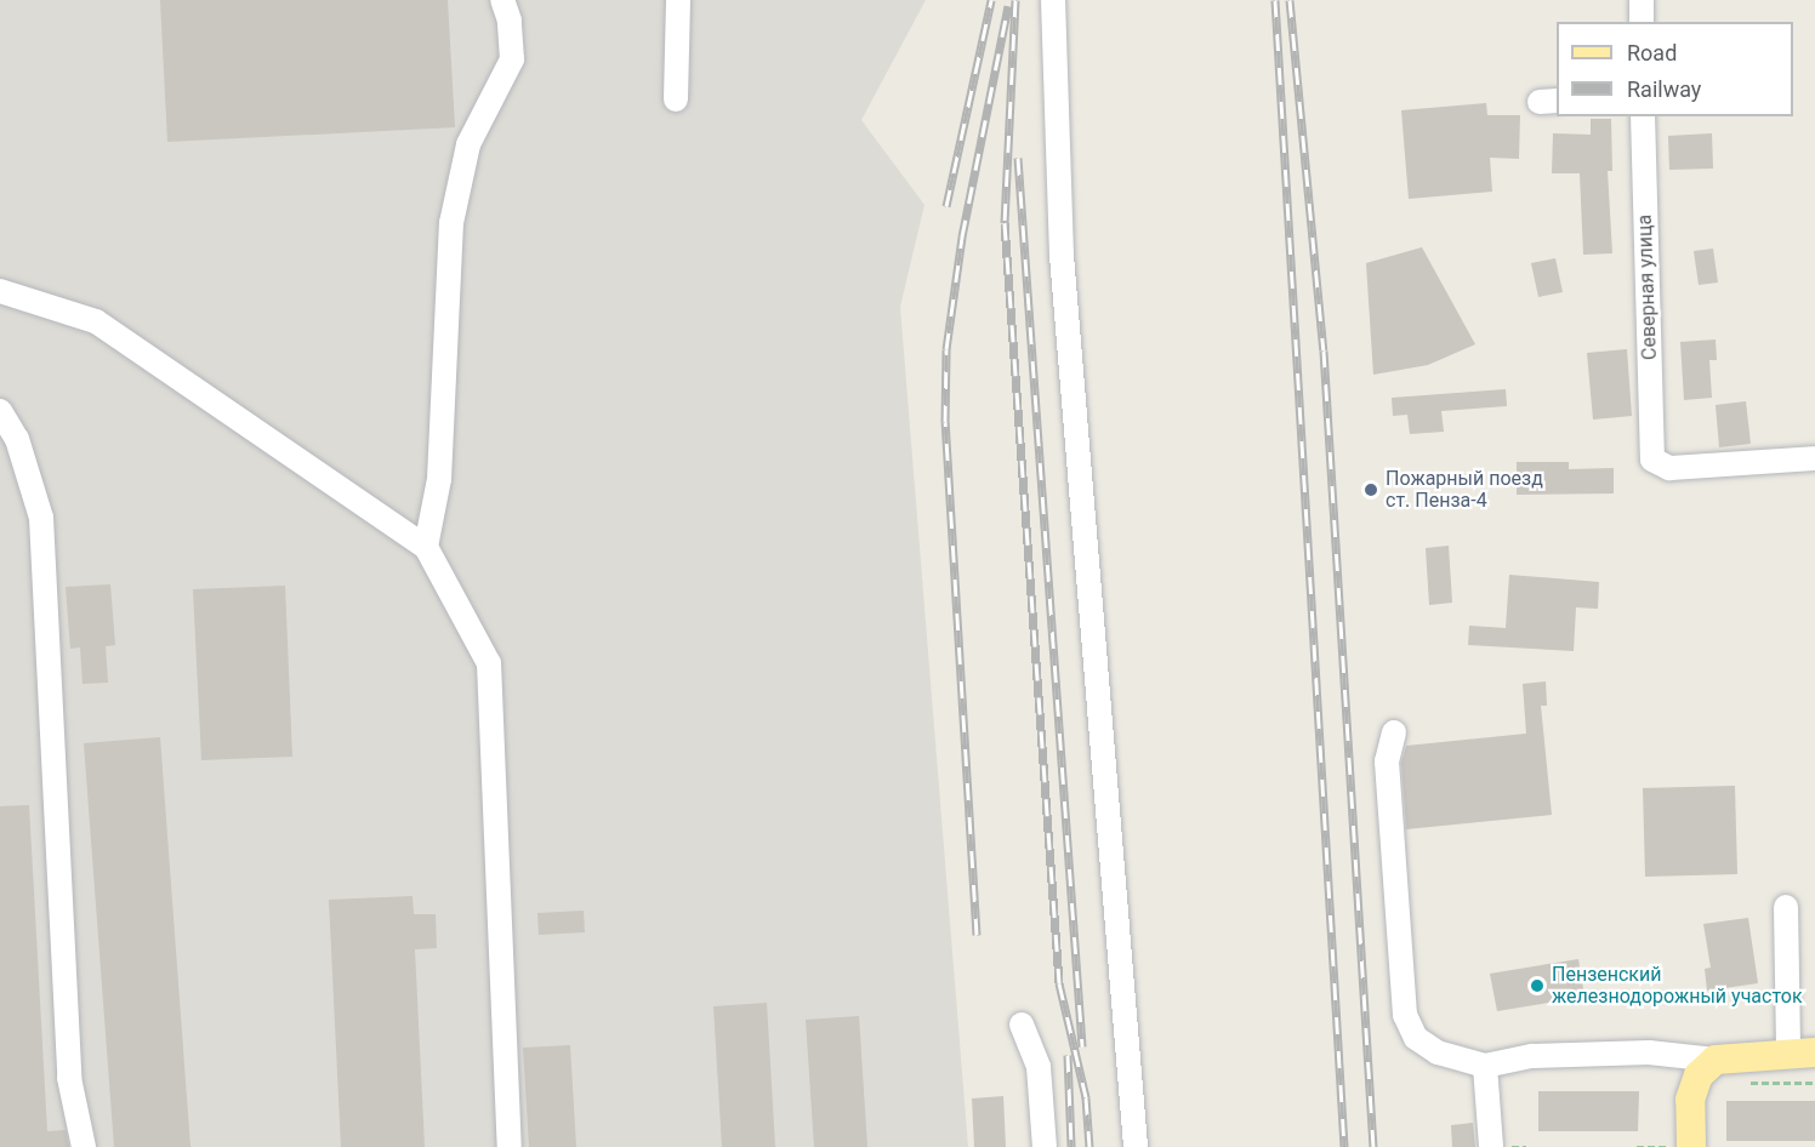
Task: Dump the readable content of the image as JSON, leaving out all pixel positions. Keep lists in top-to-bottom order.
{
  "streets": {
    "street": ["Северная улица"]
  },
  "places": ["Пожарный поезд ст. Пенза-4", "Пензенский железнодорожный участок"],
  "legend": ["Road", "Railway"]
}
